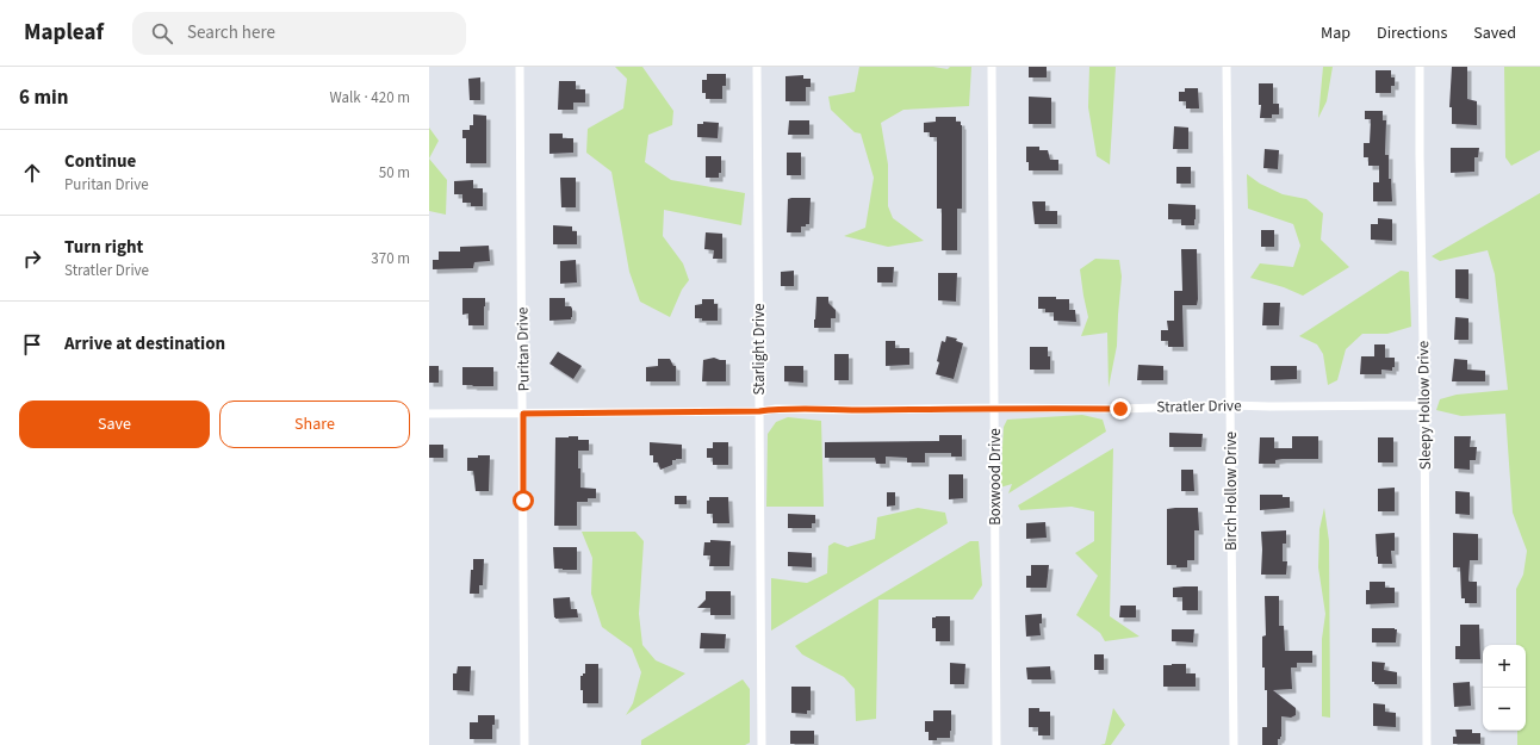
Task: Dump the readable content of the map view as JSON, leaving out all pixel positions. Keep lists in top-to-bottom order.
{
  "streets": {
    "street": [
      "Puritan Drive",
      "Starlight Drive",
      "Sleepy Hollow Drive",
      "Stratler Drive",
      "Boxwood Drive",
      "Birch Hollow Drive"
    ]
  },
  "crossings": [
    ["Puritan Drive", "Stratler Drive"],
    ["Starlight Drive", "Stratler Drive"],
    ["Sleepy Hollow Drive", "Stratler Drive"],
    ["Stratler Drive", "Boxwood Drive"],
    ["Stratler Drive", "Birch Hollow Drive"]
  ],
  "page": {
    "header": "Mapleaf",
    "search": "Search here",
    "nav": ["Map", "Directions", "Saved"],
    "heading": ["6 min", "Walk · 420 m"],
    "list": [
      ["Continue", "Puritan Drive", "50 m"],
      ["Turn right", "Stratler Drive", "370 m"],
      "Arrive at destination"
    ],
    "buttons": ["Save", "Share"],
    "map_buttons": ["+", "−"]
  }
}
